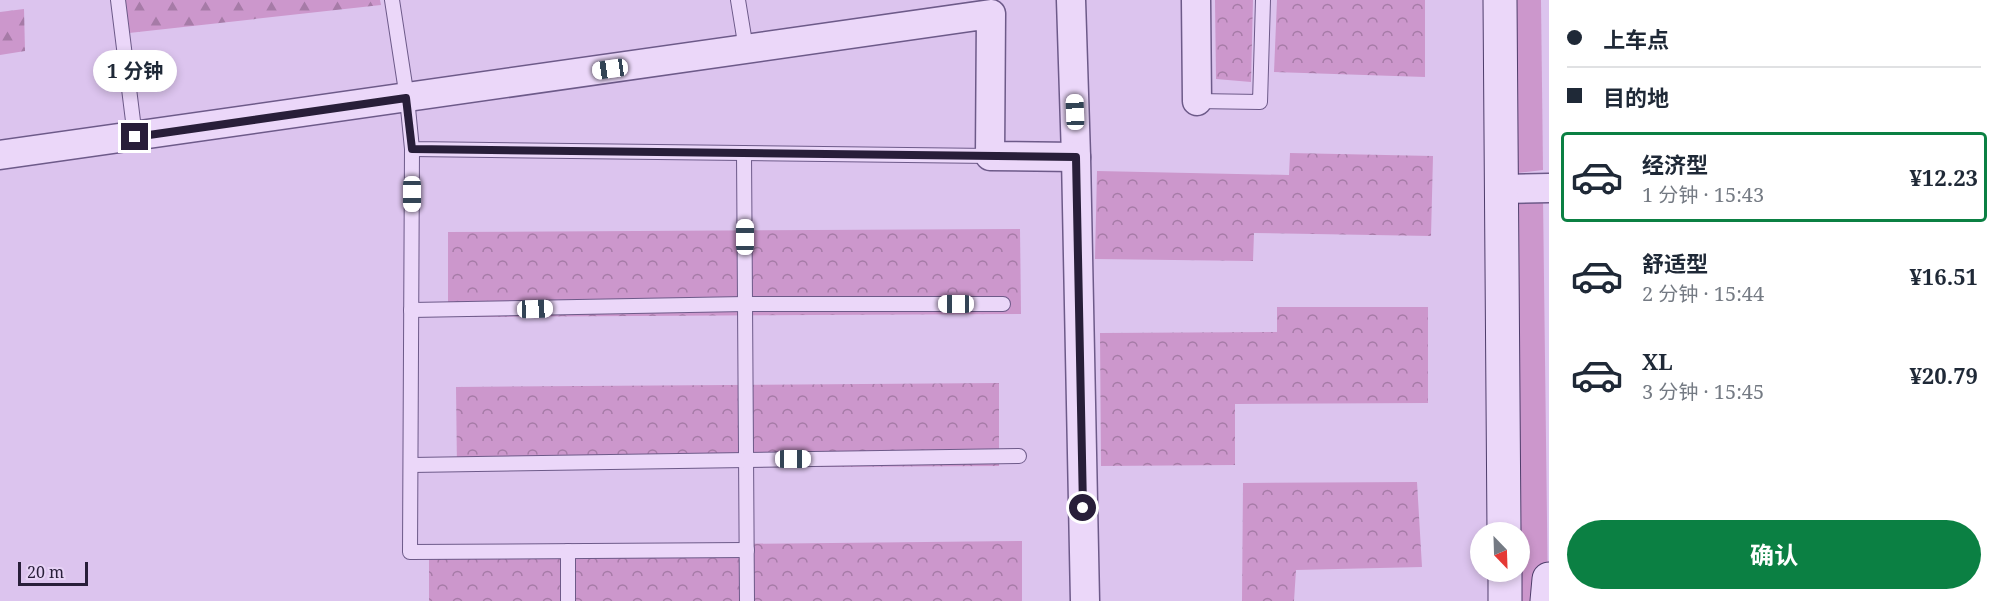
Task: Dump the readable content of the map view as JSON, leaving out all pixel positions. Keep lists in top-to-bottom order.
{
  "scale_bar": "20 m",
  "north": "bottom right",
  "page": {
    "banner": ["上车点", "目的地"],
    "bubble": "1 分钟",
    "list": [
      {
        "name": "经济型",
        "note": "1 分钟 · 15:43",
        "value": "¥12.23"
      },
      {
        "name": "舒适型",
        "note": "2 分钟 · 15:44",
        "value": "¥16.51"
      },
      {
        "name": "XL",
        "note": "3 分钟 · 15:45",
        "value": "¥20.79"
      }
    ],
    "buttons": "确认",
    "scale": "20 m"
  }
}
